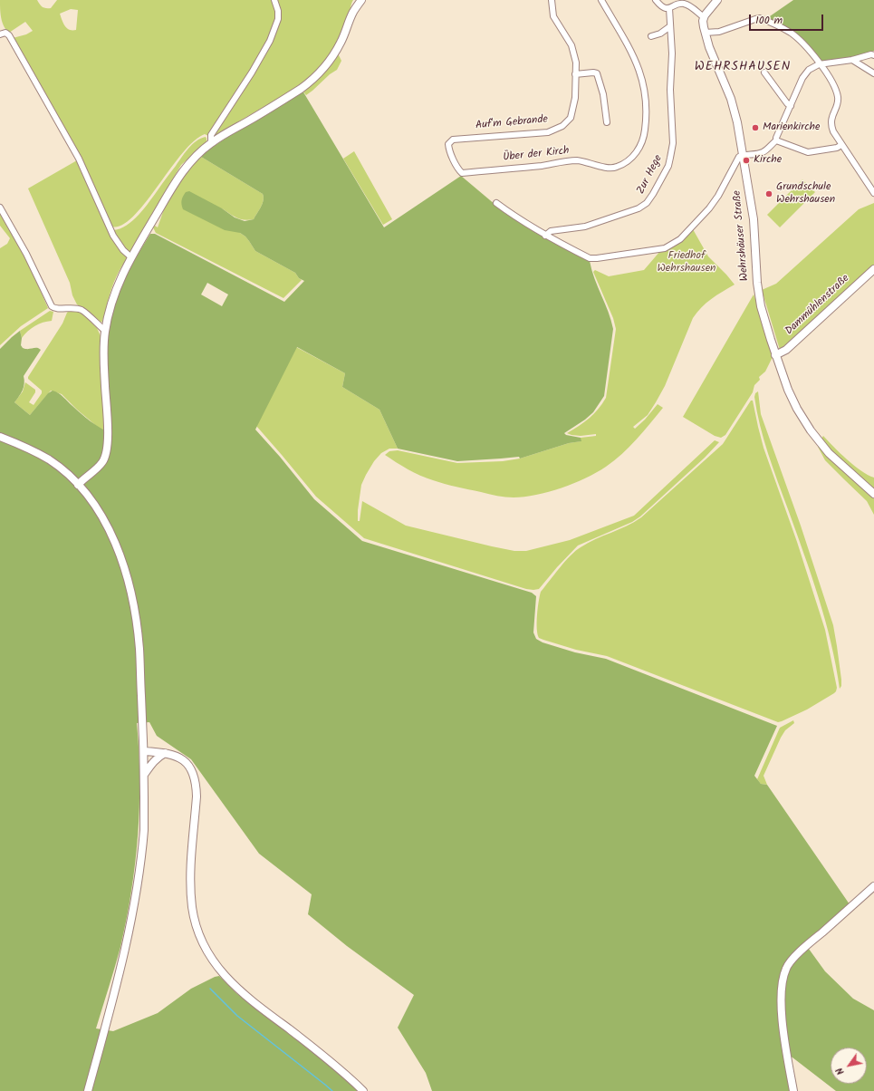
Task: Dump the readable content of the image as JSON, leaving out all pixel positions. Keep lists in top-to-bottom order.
{
  "streets": {
    "street": [
      "Auf'm Gebrande",
      "Über der Kirch",
      "Zur Hege",
      "Wehrshäuser Straße",
      "Dammühlenstraße"
    ]
  },
  "crossings": [
    ["Auf'm Gebrande", "Über der Kirch"],
    ["Wehrshäuser Straße", "Dammühlenstraße"]
  ],
  "districts": ["WEHRSHAUSEN"],
  "parks": ["Friedhof Wehrshausen"],
  "places": ["Marienkirche", "Kirche", "Grundschule Wehrshausen"],
  "scale_bar": "100 m",
  "north": "bottom left"
}
